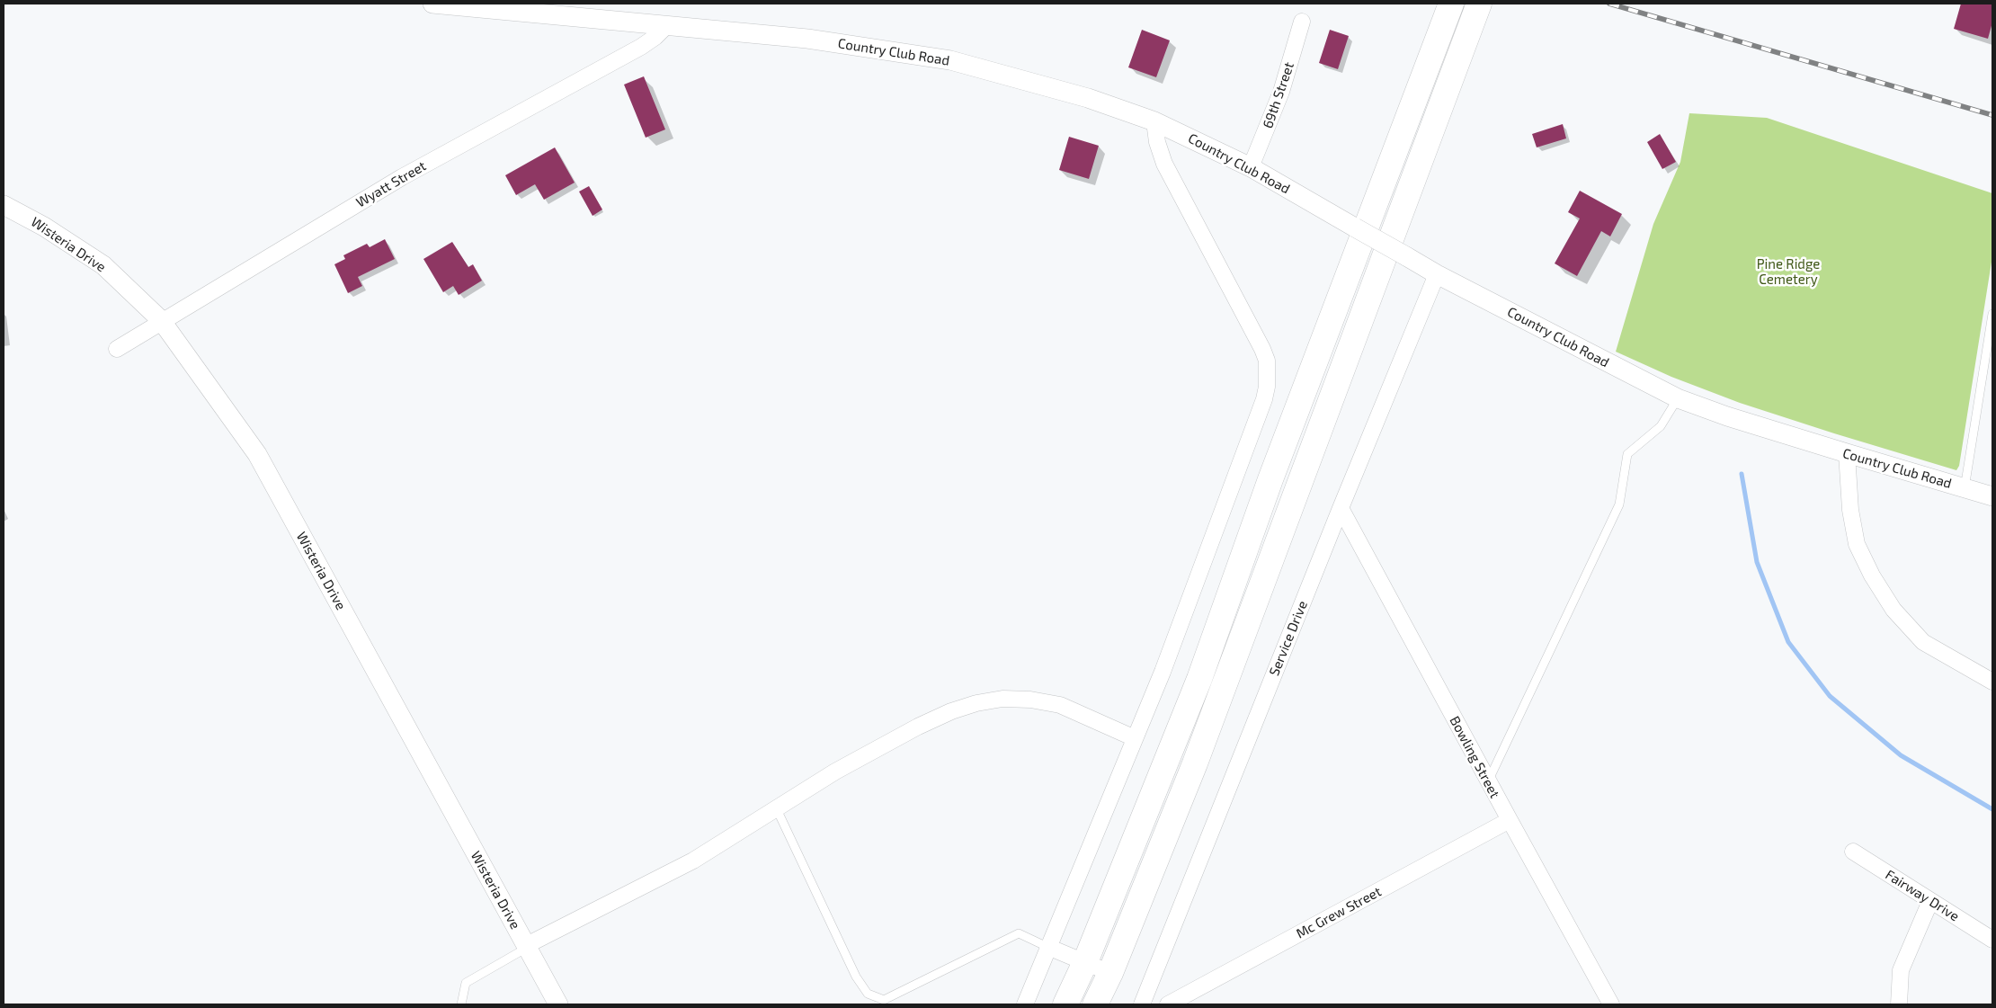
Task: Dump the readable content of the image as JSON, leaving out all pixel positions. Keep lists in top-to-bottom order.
{
  "streets": {
    "street": [
      "Country Club Road",
      "69th Street",
      "Wyatt Street",
      "Wisteria Drive",
      "Service Drive",
      "Bowling Street",
      "Fairway Drive",
      "Mc Grew Street"
    ]
  },
  "crossings": [
    ["Country Club Road", "69th Street"],
    ["Country Club Road", "Wyatt Street"],
    ["Country Club Road", "Service Drive"],
    ["Wyatt Street", "Wisteria Drive"],
    ["Service Drive", "Bowling Street"],
    ["Bowling Street", "Mc Grew Street"]
  ],
  "parks": ["Pine Ridge Cemetery"]
}
